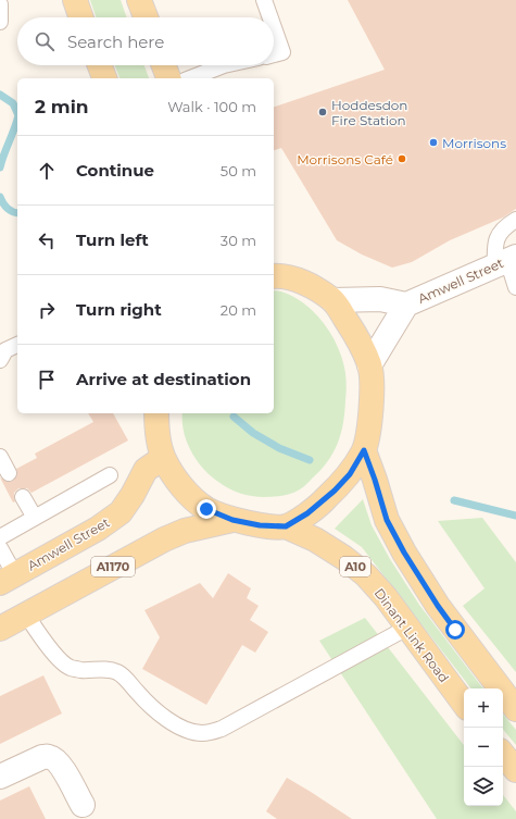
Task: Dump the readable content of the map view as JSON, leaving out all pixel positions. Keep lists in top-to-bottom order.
{
  "streets": {
    "main road": [
      "Amwell Street",
      "A1170",
      "A10",
      "Dinant Link Road"
    ]
  },
  "places": ["Hoddesdon Fire Station", "Morrisons", "Morrisons Café"],
  "page": {
    "search": "Search here",
    "heading": ["2 min", "Walk · 100 m"],
    "list": [
      ["Continue", "50 m"],
      ["Turn left", "30 m"],
      ["Turn right", "20 m"],
      "Arrive at destination"
    ],
    "map_buttons": ["+", "−"]
  }
}
